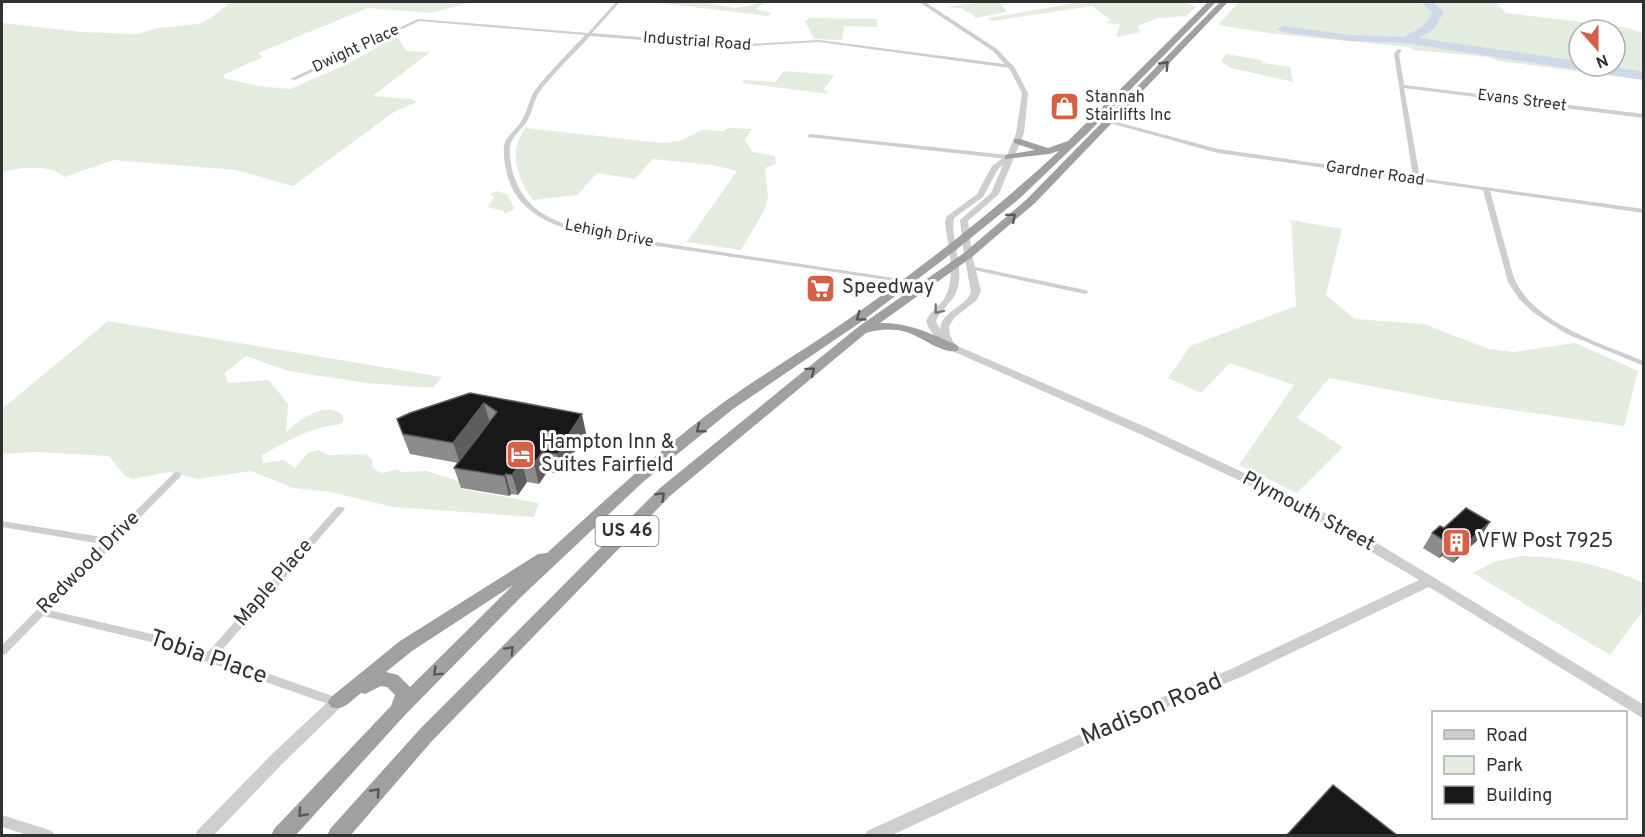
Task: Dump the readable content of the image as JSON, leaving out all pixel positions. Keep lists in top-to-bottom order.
{
  "streets": {
    "highway": ["US 46"],
    "street": [
      "Industrial Road",
      "Dwight Place",
      "Evans Street",
      "Gardner Road",
      "Lehigh Drive",
      "Plymouth Street",
      "Redwood Drive",
      "Maple Place",
      "Tobia Place",
      "Madison Road"
    ]
  },
  "crossings": [
    ["Industrial Road", "Dwight Place"],
    ["Industrial Road", "Lehigh Drive"],
    ["Gardner Road", "US 46"],
    ["Lehigh Drive", "US 46"],
    ["Plymouth Street", "US 46"],
    ["Plymouth Street", "Madison Road"],
    ["Redwood Drive", "Tobia Place"],
    ["Maple Place", "Tobia Place"]
  ],
  "places": {
    "shop": ["Stannah Stairlifts Inc"],
    "supermarket": ["Speedway"],
    "hotel": ["Hampton Inn & Suites Fairfield"],
    "building": ["VFW Post 7925"]
  },
  "legend": ["Road", "Park", "Building"],
  "north": "bottom"
}
